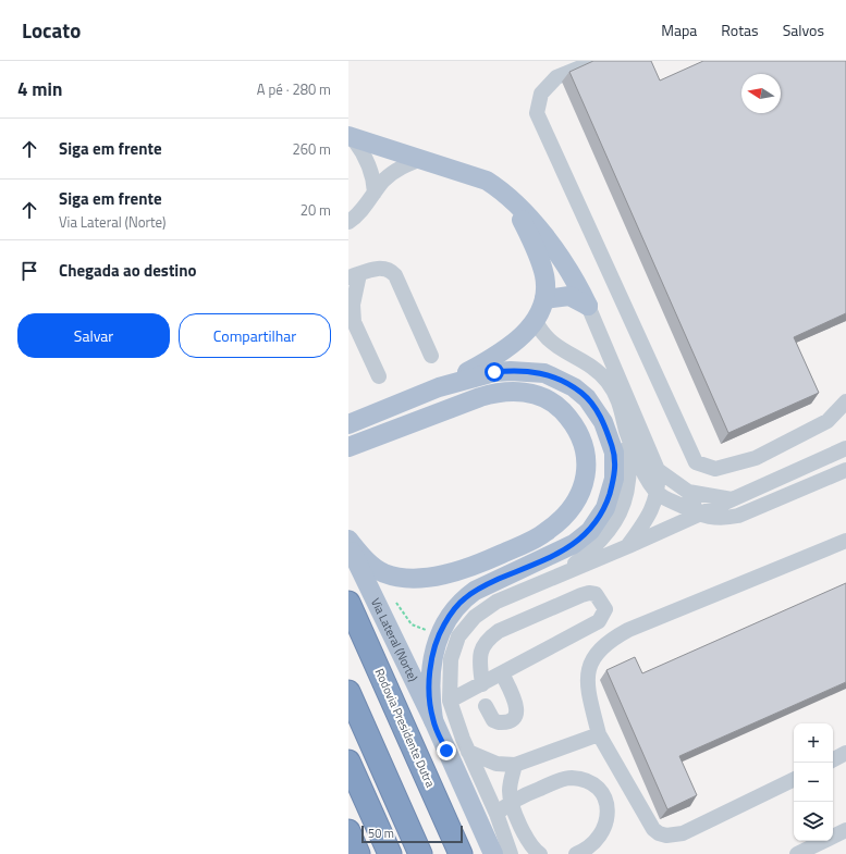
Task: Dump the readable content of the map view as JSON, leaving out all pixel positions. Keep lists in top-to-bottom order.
{
  "streets": {
    "highway": ["Rodovia Presidente Dutra"],
    "main road": ["Via Lateral (Norte)"]
  },
  "scale_bar": "50 m",
  "north": "left",
  "page": {
    "header": "Locato",
    "nav": ["Mapa", "Rotas", "Salvos"],
    "heading": ["4 min", "A pé · 280 m"],
    "list": [
      ["Siga em frente", "260 m"],
      ["Siga em frente", "Via Lateral (Norte)", "20 m"],
      "Chegada ao destino"
    ],
    "buttons": ["Salvar", "Compartilhar"],
    "map_buttons": ["+", "−"],
    "scale": "50 m"
  }
}
